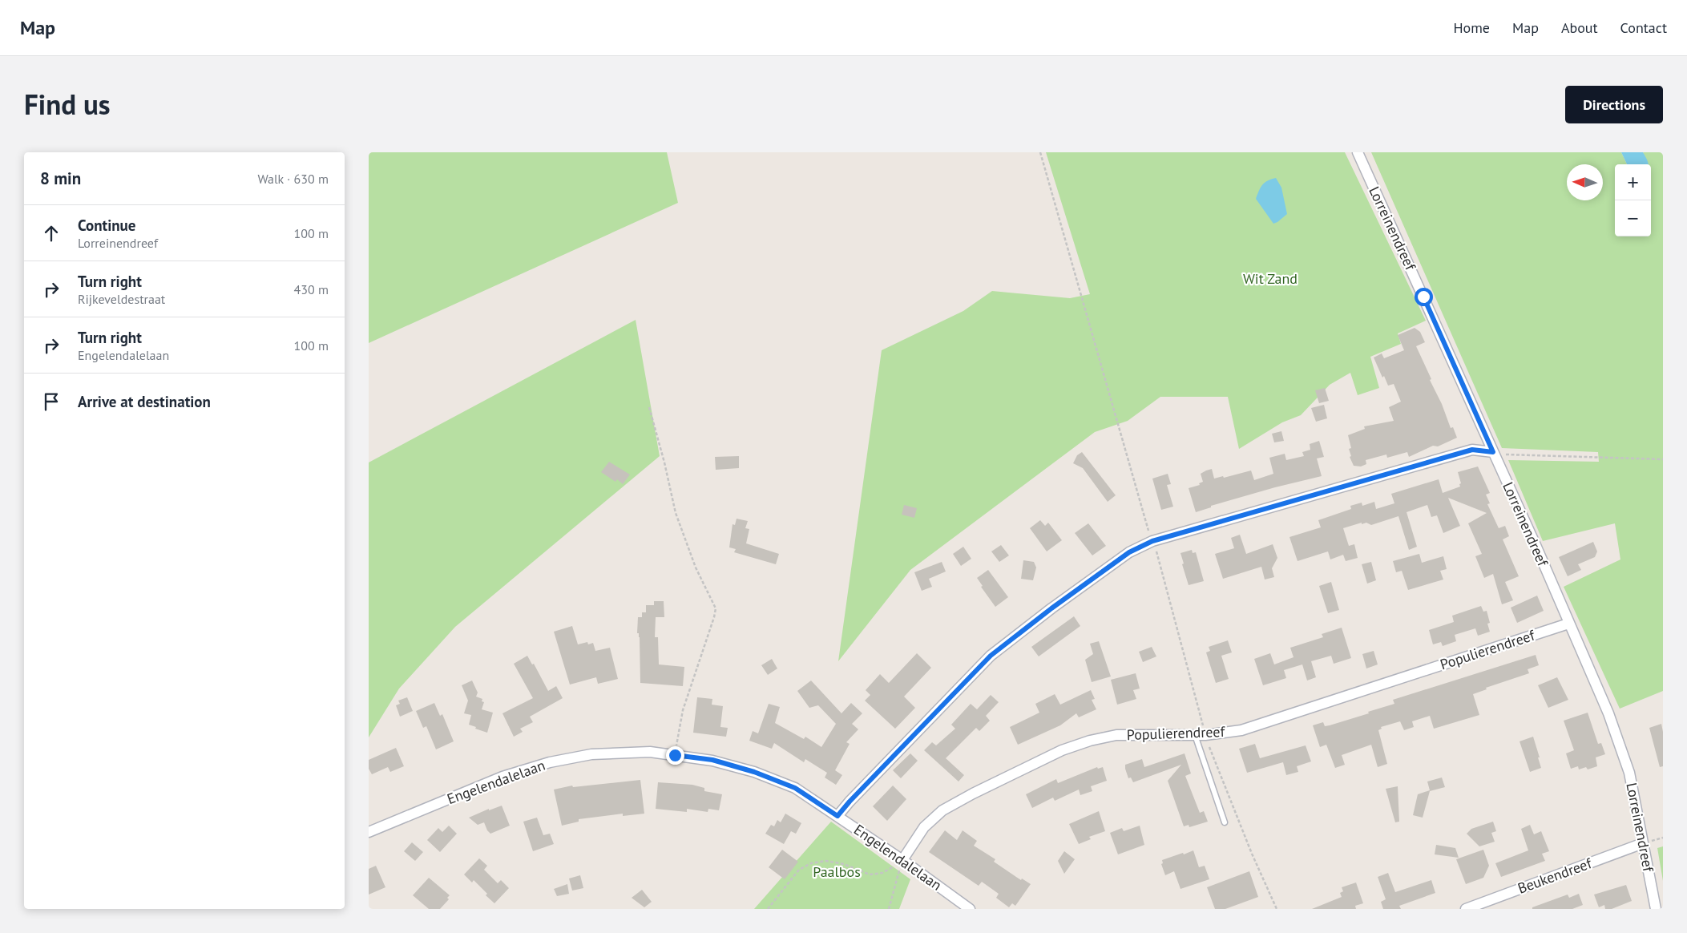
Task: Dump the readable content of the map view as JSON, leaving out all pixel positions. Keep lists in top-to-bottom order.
{
  "streets": {
    "street": [
      "Lorreinendreef",
      "Populierendreef",
      "Engelendalelaan",
      "Beukendreef"
    ]
  },
  "crossings": [
    ["Lorreinendreef", "Populierendreef"],
    ["Lorreinendreef", "Beukendreef"],
    ["Populierendreef", "Engelendalelaan"]
  ],
  "parks": ["Wit Zand", "Paalbos"],
  "north": "left",
  "page": {
    "header": "Map",
    "nav": [
      "Home",
      "Map",
      "About",
      "Contact"
    ],
    "title": "Find us",
    "buttons": "Directions",
    "heading": ["8 min", "Walk · 630 m"],
    "map_buttons": ["+", "−"],
    "list": [
      ["Continue", "Lorreinendreef", "100 m"],
      ["Turn right", "Rijkeveldestraat", "430 m"],
      ["Turn right", "Engelendalelaan", "100 m"],
      "Arrive at destination"
    ]
  }
}
